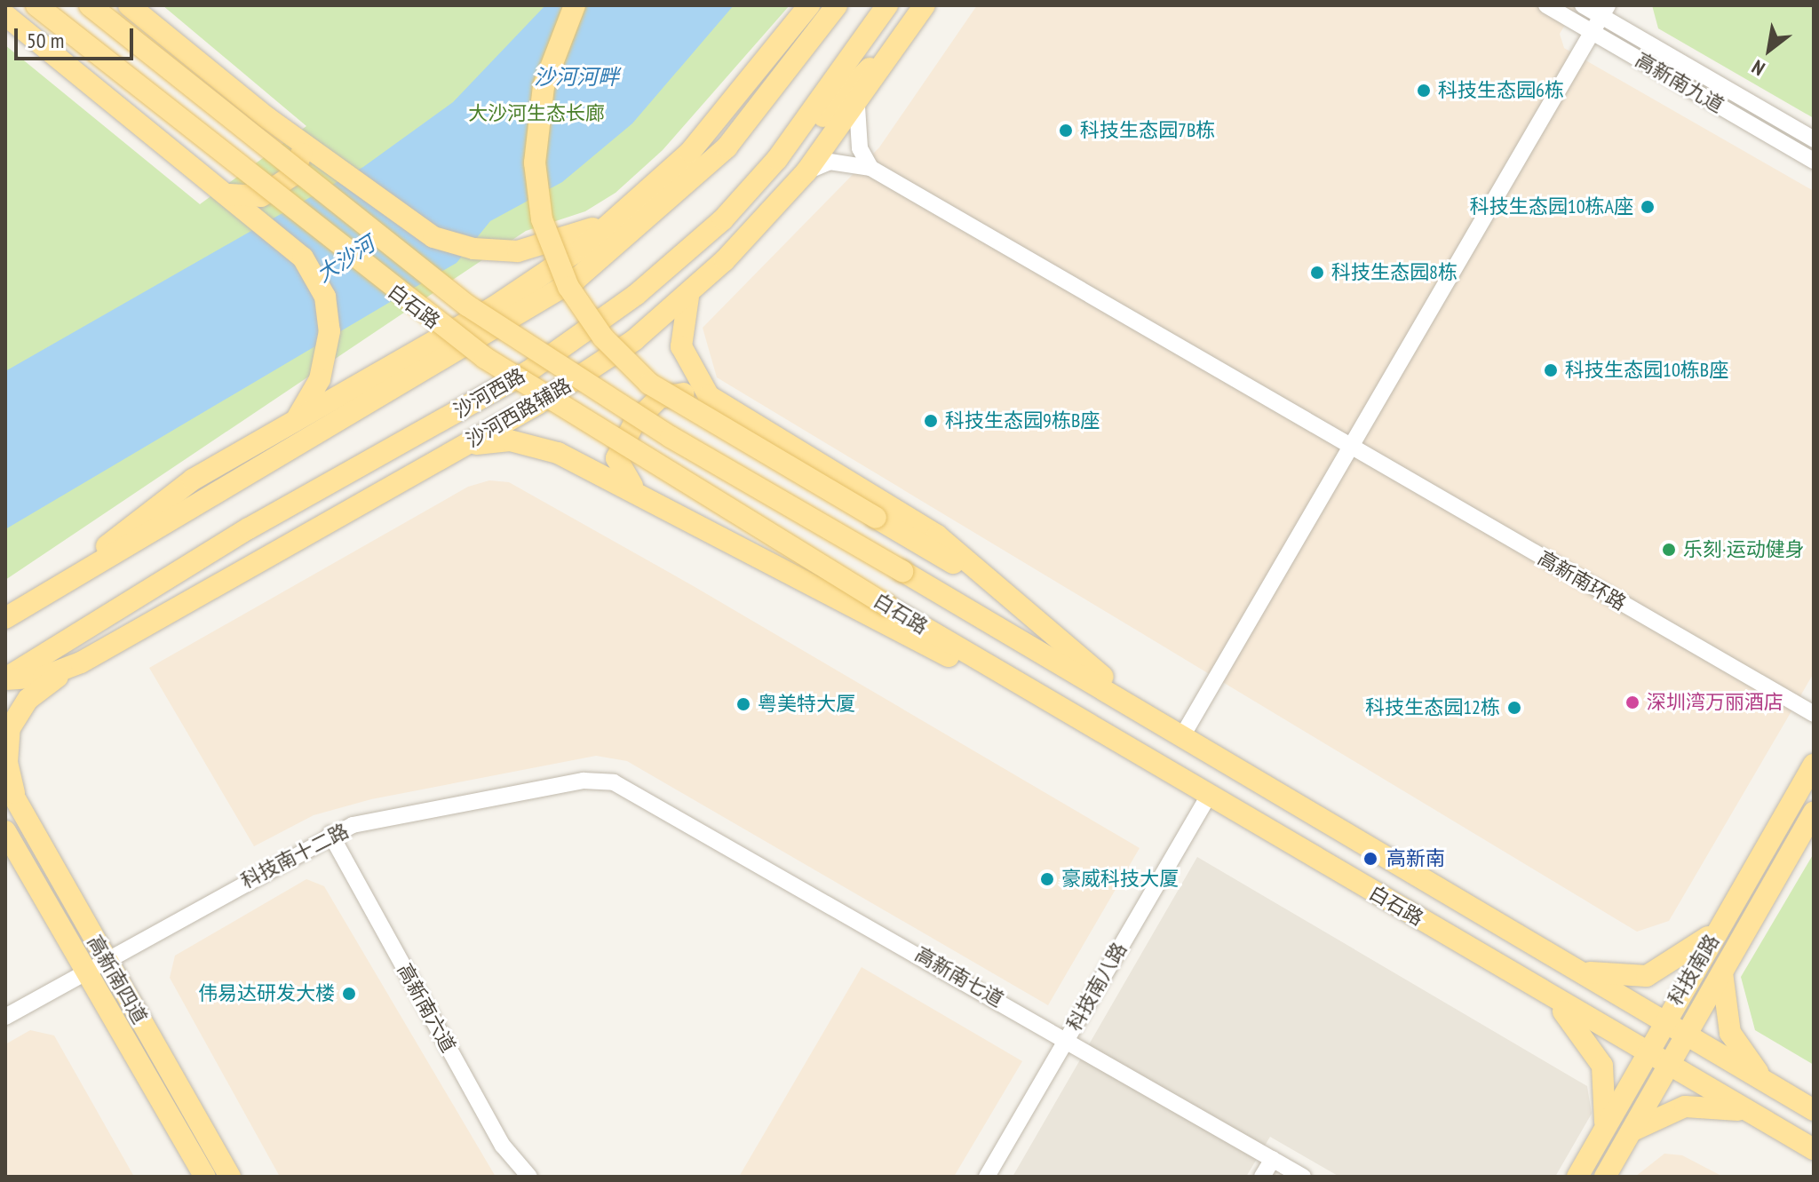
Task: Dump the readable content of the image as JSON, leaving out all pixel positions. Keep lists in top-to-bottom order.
{
  "streets": {
    "main road": [
      "白石路",
      "沙河西路",
      "沙河西路辅路",
      "科技南路",
      "高新南四道"
    ],
    "street": [
      "高新南九道",
      "高新南环路",
      "科技南十二路",
      "高新南七道",
      "科技南八路",
      "高新南六道"
    ]
  },
  "crossings": [
    ["白石路", "科技南路"],
    ["白石路", "科技南八路"],
    ["沙河西路", "沙河西路辅路"],
    ["科技南十二路", "高新南七道"],
    ["科技南十二路", "高新南四道"],
    ["科技南十二路", "高新南六道"],
    ["高新南七道", "科技南八路"]
  ],
  "water": ["沙河河畔", "大沙河"],
  "parks": ["大沙河生态长廊"],
  "places": [
    "科技生态园6栋",
    "科技生态园7B栋",
    "科技生态园10栋A座",
    "科技生态园8栋",
    "科技生态园10栋B座",
    "科技生态园9栋B座",
    "乐刻·运动健身",
    "深圳湾万丽酒店",
    "粤美特大厦",
    "科技生态园12栋",
    "高新南",
    "豪威科技大厦",
    "伟易达研发大楼"
  ],
  "scale_bar": "50 m",
  "north": "bottom left"
}
